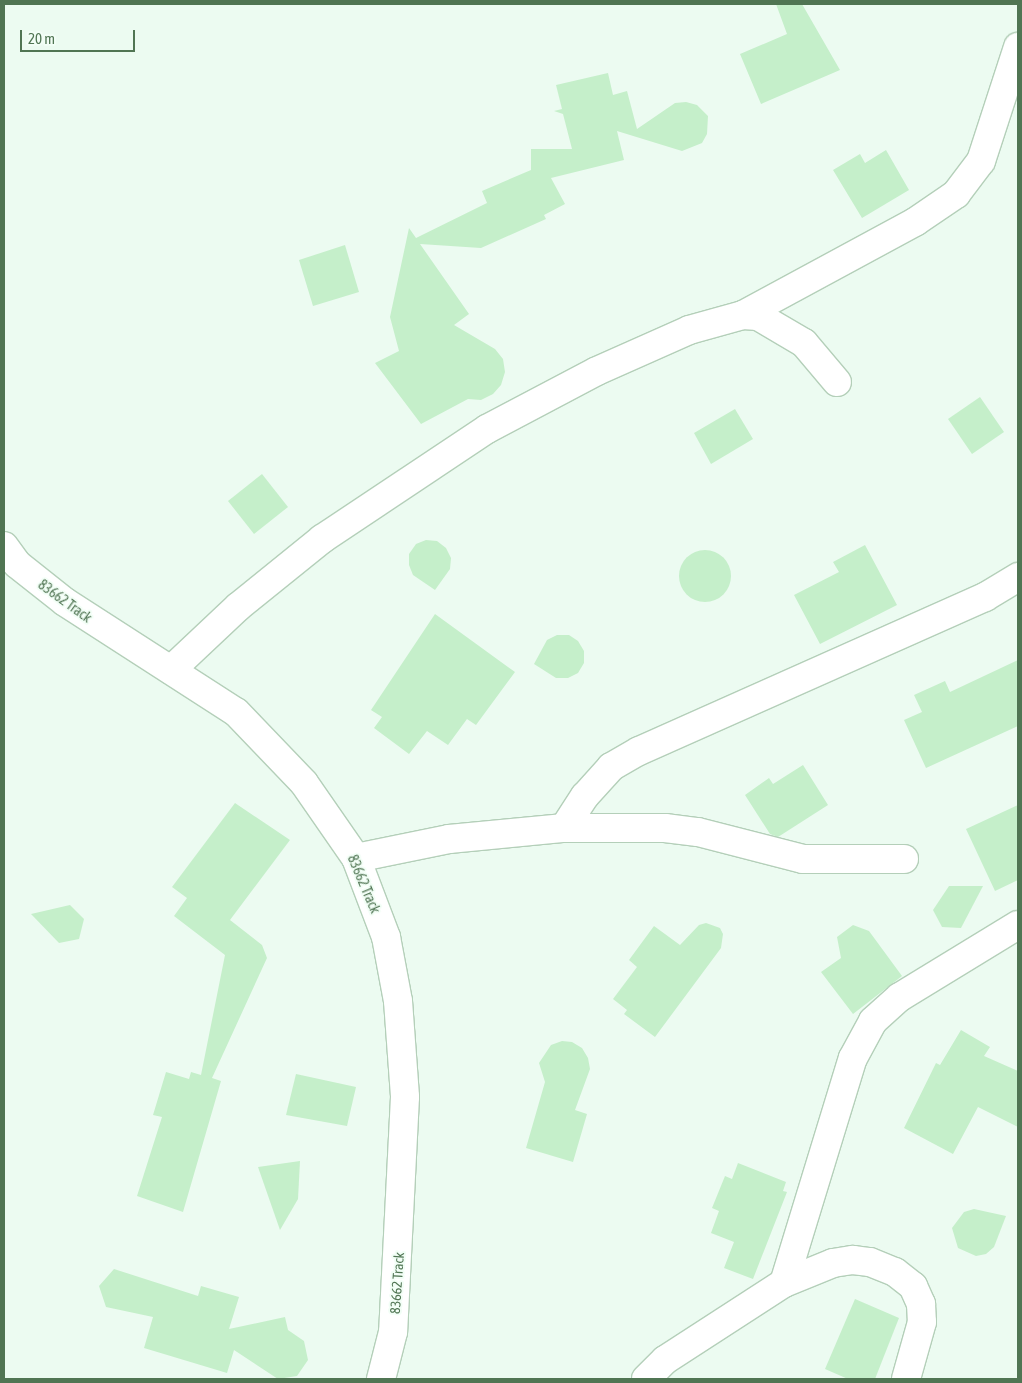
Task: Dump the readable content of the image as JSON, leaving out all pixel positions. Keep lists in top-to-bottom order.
{
  "streets": {
    "street": ["83662 Track"]
  },
  "scale_bar": "20 m"
}
